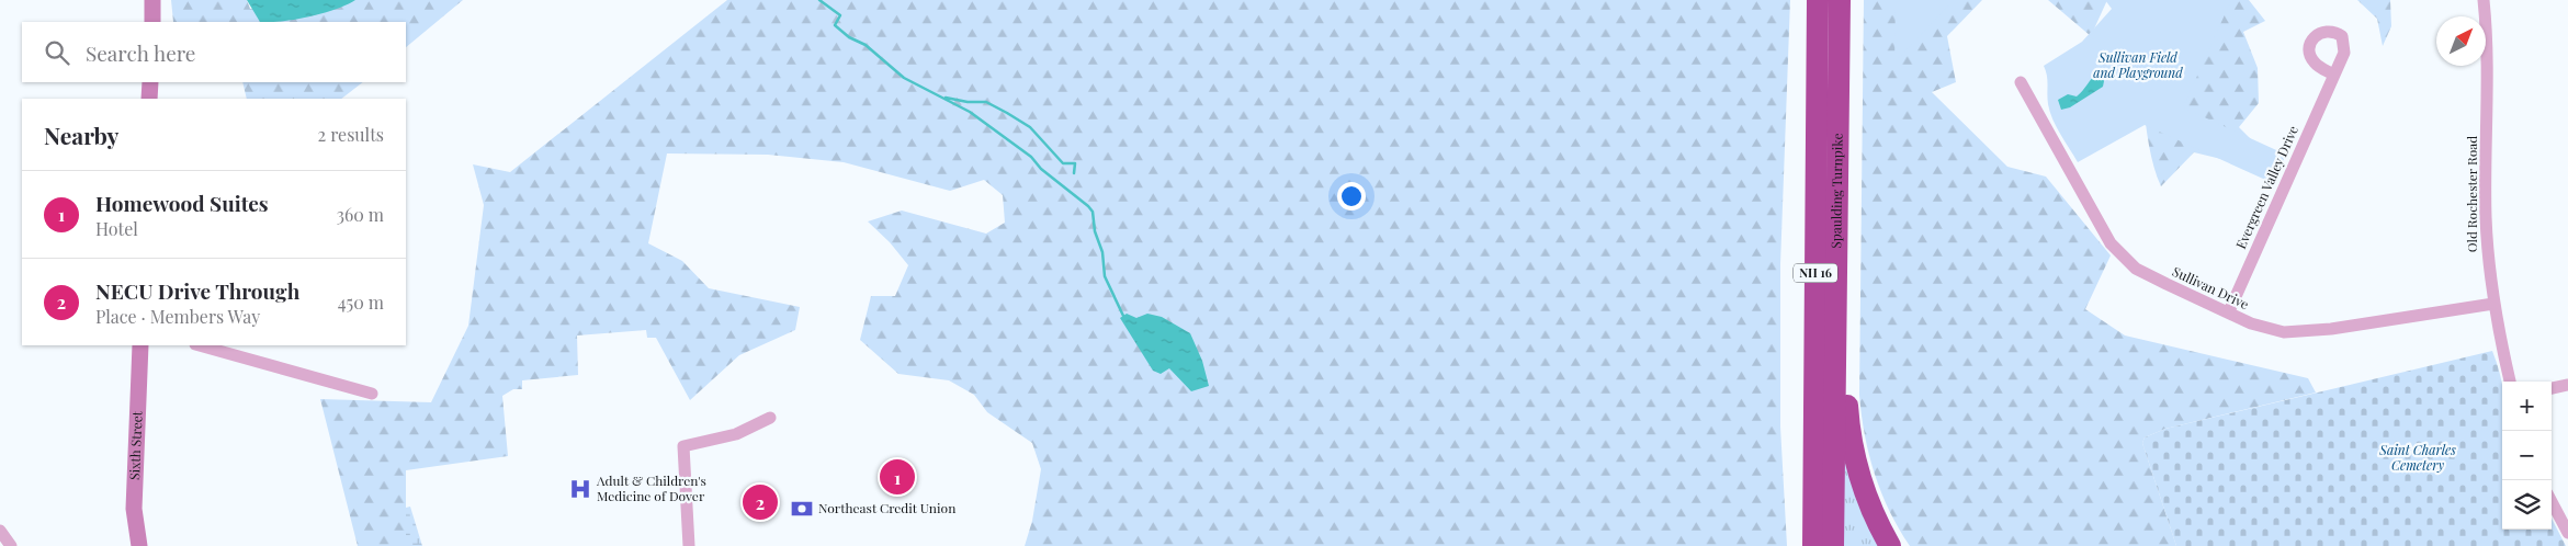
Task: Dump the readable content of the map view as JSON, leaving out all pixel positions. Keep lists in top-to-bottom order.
{
  "streets": {
    "highway": ["Spaulding Turnpike", "NH 16"],
    "main road": ["Sixth Street"],
    "street": ["Evergreen Valley Drive", "Old Rochester Road", "Sullivan Drive"]
  },
  "crossings": [
    ["Evergreen Valley Drive", "Sullivan Drive"],
    ["Old Rochester Road", "Sullivan Drive"]
  ],
  "parks": ["Sullivan Field and Playground", "Saint Charles Cemetery"],
  "places": {
    "hospital": ["Adult & Children's Medicine of Dover"],
    "bank": ["Northeast Credit Union"]
  },
  "north": "top right",
  "page": {
    "search": "Search here",
    "heading": ["Nearby", "2 results"],
    "list": [
      {
        "mark": "1",
        "name": "Homewood Suites",
        "note": "Hotel",
        "value": "360 m"
      },
      {
        "mark": "2",
        "name": "NECU Drive Through",
        "note": "Place · Members Way",
        "value": "450 m"
      }
    ],
    "map_buttons": ["+", "−"],
    "pins": ["1", "2"]
  }
}
